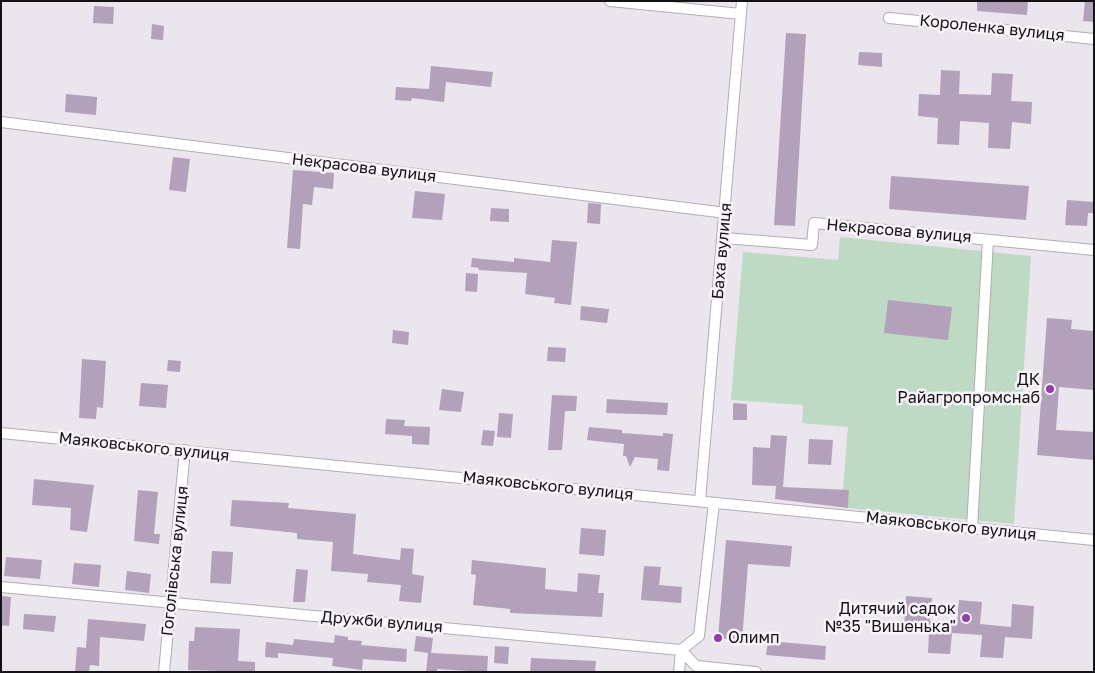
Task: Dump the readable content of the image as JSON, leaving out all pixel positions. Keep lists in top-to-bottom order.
{
  "streets": {
    "street": [
      "Короленка вулиця",
      "Некрасова вулиця",
      "Баха вулиця",
      "Маяковського вулиця",
      "Гоголівська вулиця",
      "Дружби вулиця"
    ]
  },
  "crossings": [
    ["Некрасова вулиця", "Баха вулиця"],
    ["Баха вулиця", "Маяковського вулиця"],
    ["Маяковського вулиця", "Гоголівська вулиця"],
    ["Гоголівська вулиця", "Дружби вулиця"]
  ],
  "places": ["ДК Райагропромснаб", "Дитячий садок №35 \"Вишенька\"", "Олимп"]
}
